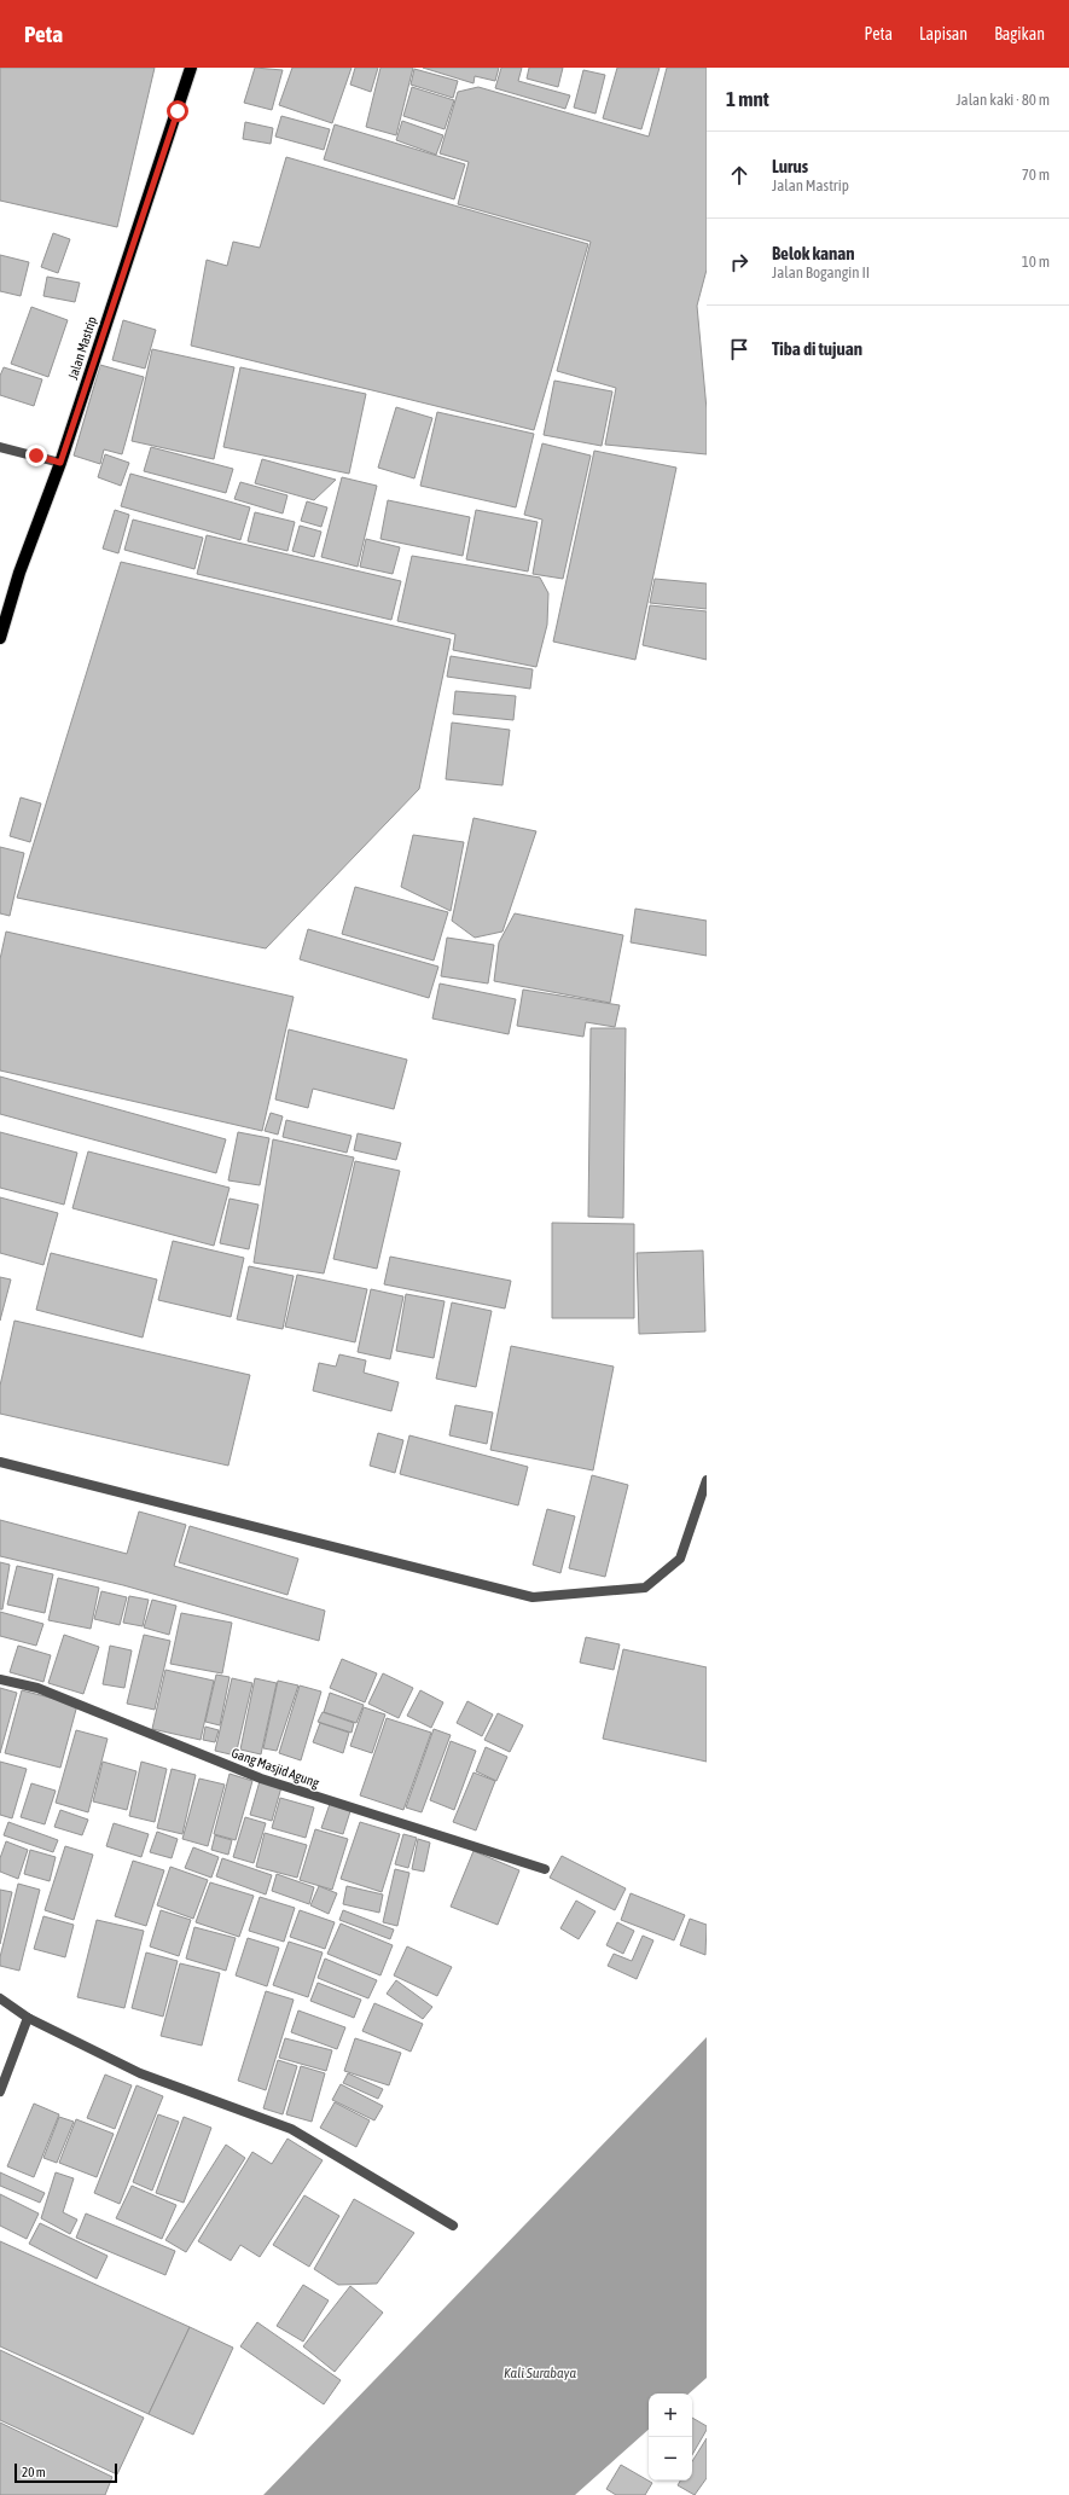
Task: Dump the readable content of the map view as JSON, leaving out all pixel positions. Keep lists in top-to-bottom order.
{
  "streets": {
    "main road": ["Jalan Mastrip"],
    "street": ["Gang Masjid Agung"]
  },
  "water": ["Kali Surabaya"],
  "scale_bar": "20 m",
  "page": {
    "header": "Peta",
    "nav": ["Peta", "Lapisan", "Bagikan"],
    "heading": ["1 mnt", "Jalan kaki · 80 m"],
    "list": [
      ["Lurus", "Jalan Mastrip", "70 m"],
      ["Belok kanan", "Jalan Bogangin II", "10 m"],
      "Tiba di tujuan"
    ],
    "map_buttons": ["+", "−"],
    "scale": "20 m"
  }
}
